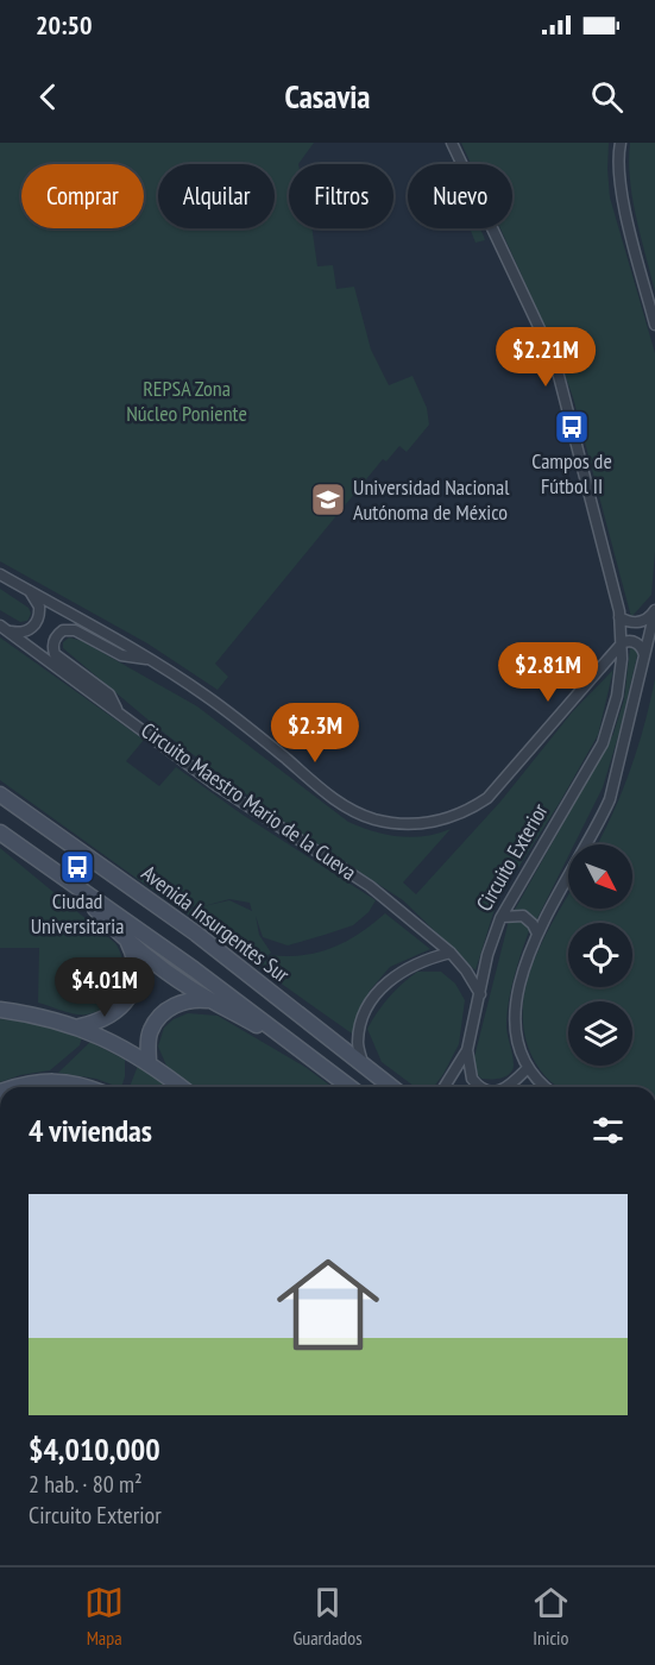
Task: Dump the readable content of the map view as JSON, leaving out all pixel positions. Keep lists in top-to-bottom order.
{
  "streets": {
    "main road": ["Avenida Insurgentes Sur"],
    "street": ["Circuito Maestro Mario de la Cueva", "Circuito Exterior"]
  },
  "crossings": [
    ["Circuito Maestro Mario de la Cueva", "Circuito Exterior"]
  ],
  "parks": ["REPSA Zona Núcleo Poniente"],
  "places": {
    "bus stop": ["Campos de Fútbol II", "Ciudad Universitaria"],
    "school or university": ["Universidad Nacional Autónoma de México"]
  },
  "north": "bottom right",
  "page": {
    "status": "20:50",
    "header": "Casavia",
    "chip": [
      "Comprar",
      "Alquilar",
      "Filtros",
      "Nuevo"
    ],
    "price": [
      "$2.21M",
      "$2.81M",
      "$2.3M",
      "$4.01M"
    ],
    "heading": "4 viviendas",
    "list": [
      {
        "name": "$4,010,000",
        "note": "2 hab. · 80 m² · Circuito Exterior"
      }
    ],
    "tabs": ["Mapa", "Guardados", "Inicio"]
  }
}
